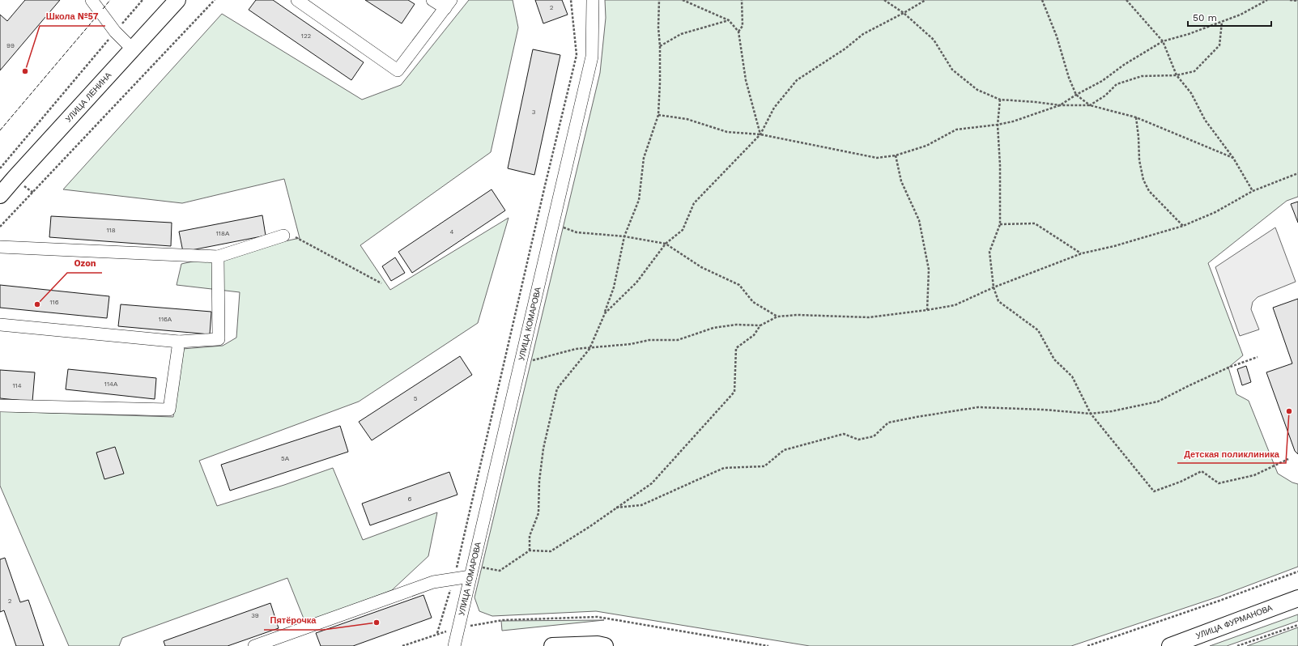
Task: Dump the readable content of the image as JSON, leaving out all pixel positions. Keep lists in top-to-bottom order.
{
  "streets": {
    "main road": ["УЛИЦА ЛЕНИНА", "УЛИЦА ФУРМАНОВА"],
    "street": ["УЛИЦА КОМАРОВА"]
  },
  "places": [
    "Школа №57",
    "Ozon",
    "Детская поликлиника",
    "Пятёрочка"
  ],
  "house_numbers": [
    "2",
    "122",
    "99",
    "3",
    "118",
    "4",
    "118А",
    "116",
    "116А",
    "114А",
    "114",
    "5",
    "5А",
    "6",
    "2",
    "39"
  ],
  "scale_bar": "50 m"
}
